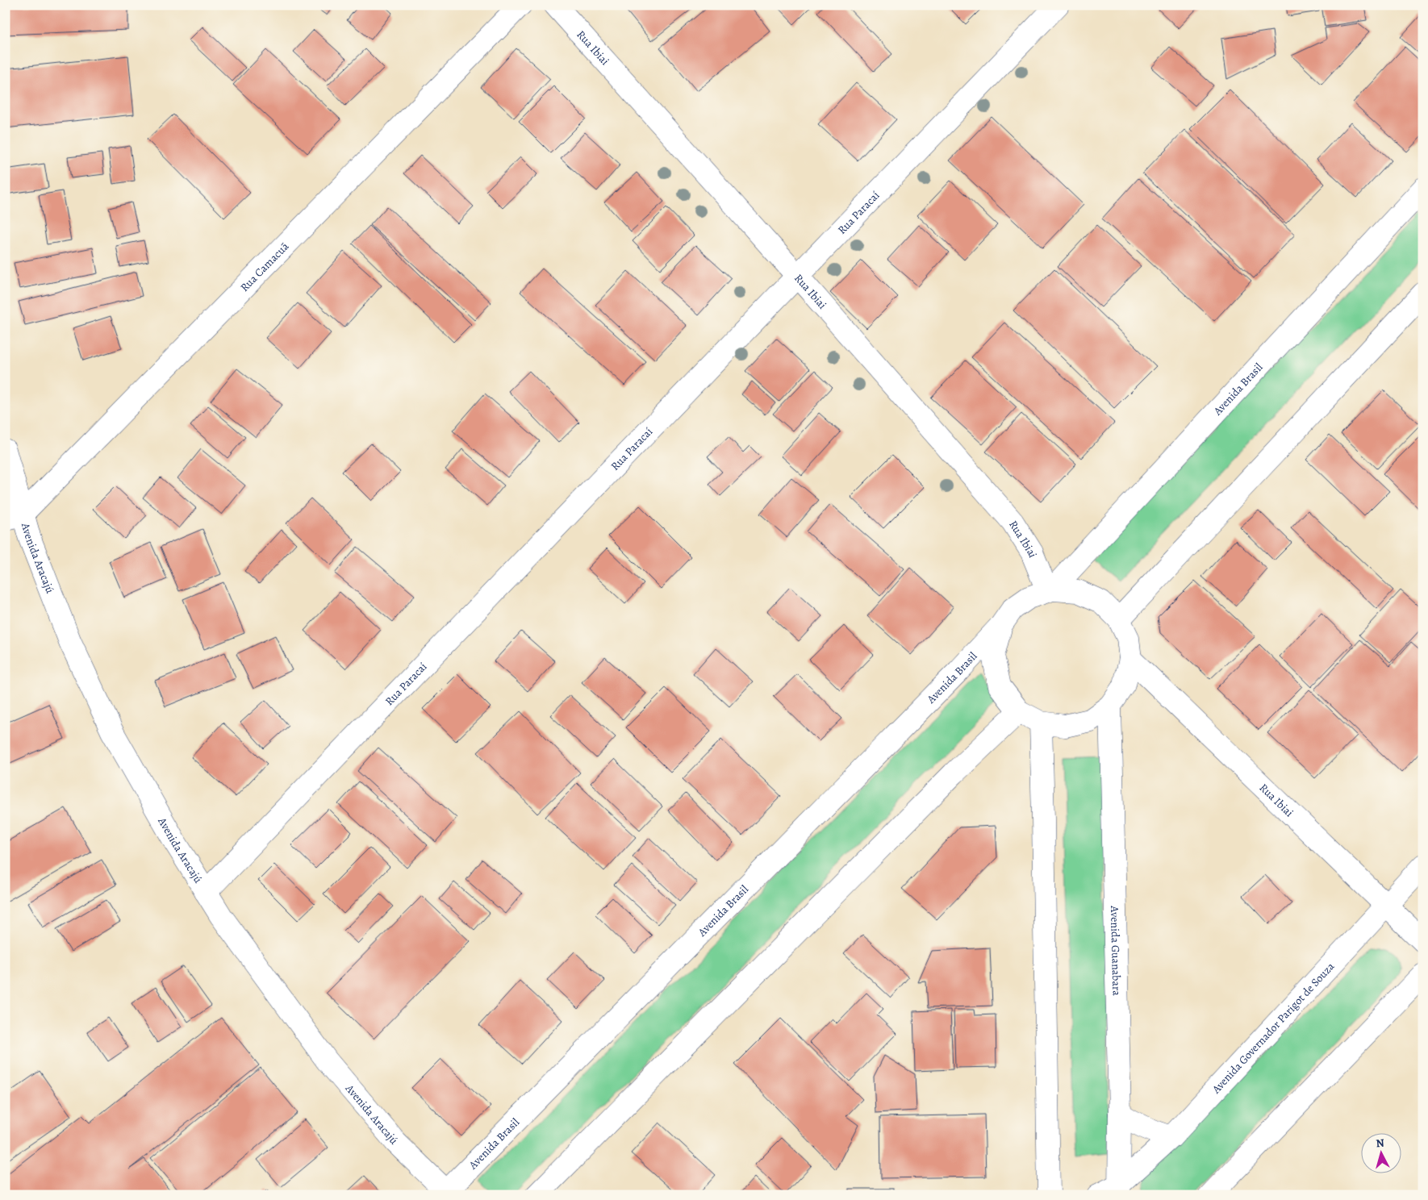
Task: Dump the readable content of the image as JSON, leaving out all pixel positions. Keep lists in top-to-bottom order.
{
  "streets": {
    "street": [
      "Rua Ibiai",
      "Rua Paracaí",
      "Rua Camacuã",
      "Avenida Brasil",
      "Avenida Aracajú",
      "Avenida Guanabara",
      "Avenida Governador Parigot de Souza"
    ]
  },
  "crossings": [
    ["Rua Ibiai", "Rua Paracaí"],
    ["Rua Ibiai", "Avenida Brasil"],
    ["Rua Ibiai", "Avenida Guanabara"],
    ["Rua Ibiai", "Avenida Governador Parigot de Souza"],
    ["Rua Paracaí", "Avenida Aracajú"],
    ["Rua Camacuã", "Avenida Aracajú"],
    ["Avenida Brasil", "Avenida Aracajú"],
    ["Avenida Brasil", "Avenida Guanabara"],
    ["Avenida Guanabara", "Avenida Governador Parigot de Souza"]
  ],
  "north": "top"
}
